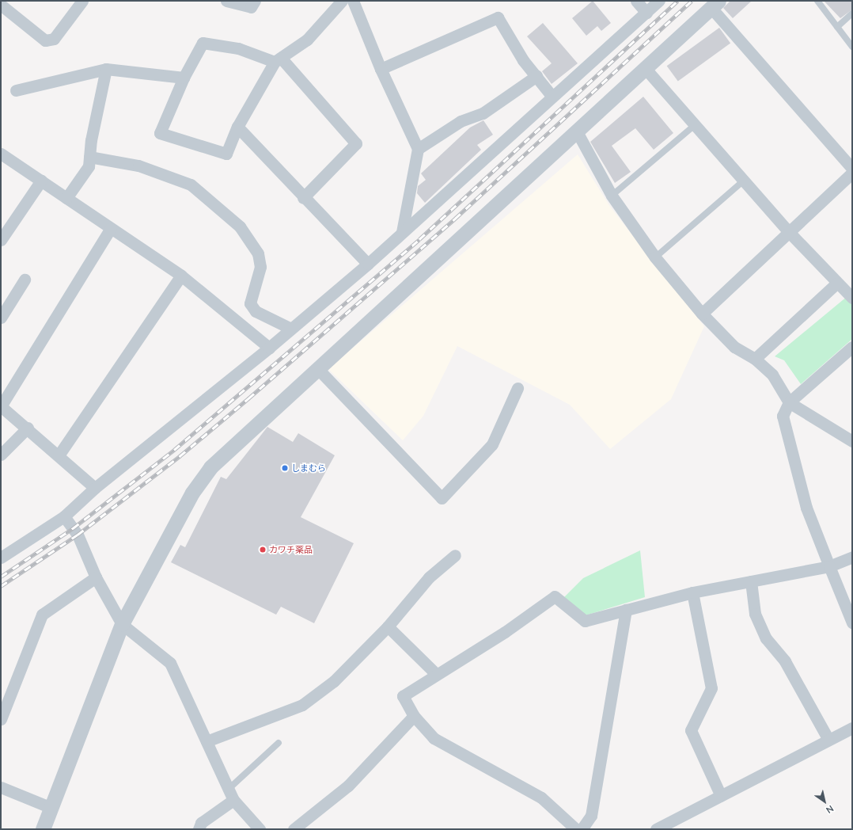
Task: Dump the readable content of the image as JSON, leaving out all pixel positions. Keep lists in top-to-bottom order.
{
  "places": ["しまむら", "カワチ薬品"],
  "north": "bottom right"
}
